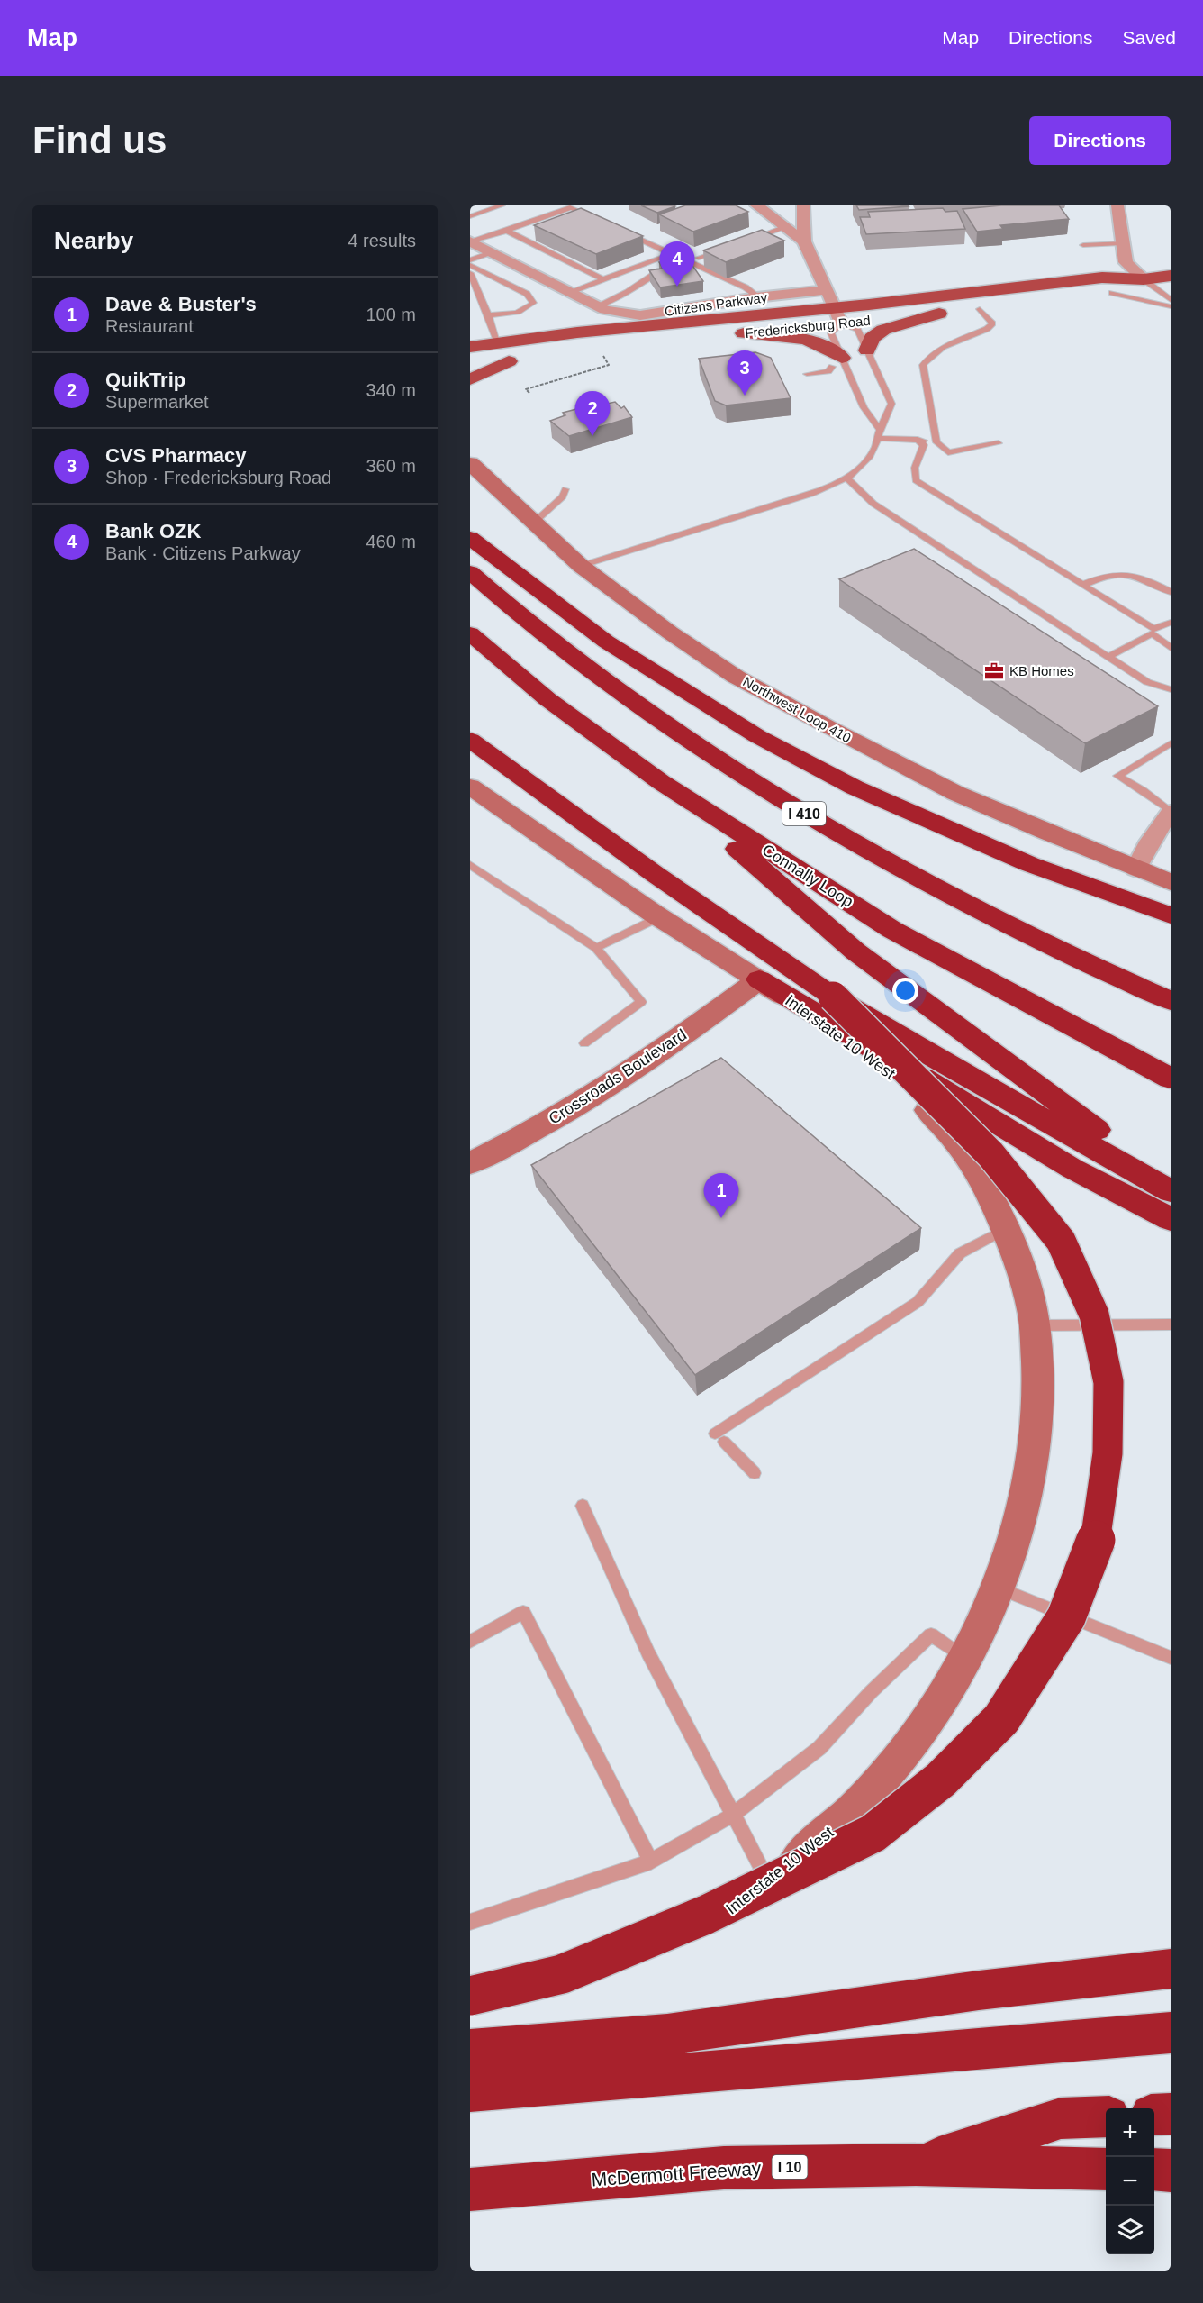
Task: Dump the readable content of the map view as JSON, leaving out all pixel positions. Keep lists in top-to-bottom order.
{
  "streets": {
    "highway": [
      "I 410",
      "Connally Loop",
      "I 10",
      "McDermott Freeway"
    ],
    "main road": [
      "Fredericksburg Road",
      "Northwest Loop 410",
      "Interstate 10 West",
      "Crossroads Boulevard"
    ],
    "street": ["Citizens Parkway"]
  },
  "crossings": [
    ["Interstate 10 West", "Crossroads Boulevard"]
  ],
  "places": {
    "office": ["KB Homes"]
  },
  "page": {
    "header": "Map",
    "nav": ["Map", "Directions", "Saved"],
    "buttons": "Directions",
    "title": "Find us",
    "heading": ["Nearby", "4 results"],
    "pins": [
      "4",
      "3",
      "2",
      "1"
    ],
    "list": [
      {
        "mark": "1",
        "name": "Dave & Buster's",
        "note": "Restaurant",
        "value": "100 m"
      },
      {
        "mark": "2",
        "name": "QuikTrip",
        "note": "Supermarket",
        "value": "340 m"
      },
      {
        "mark": "3",
        "name": "CVS Pharmacy",
        "note": "Shop · Fredericksburg Road",
        "value": "360 m"
      },
      {
        "mark": "4",
        "name": "Bank OZK",
        "note": "Bank · Citizens Parkway",
        "value": "460 m"
      }
    ],
    "map_buttons": ["+", "−"]
  }
}
